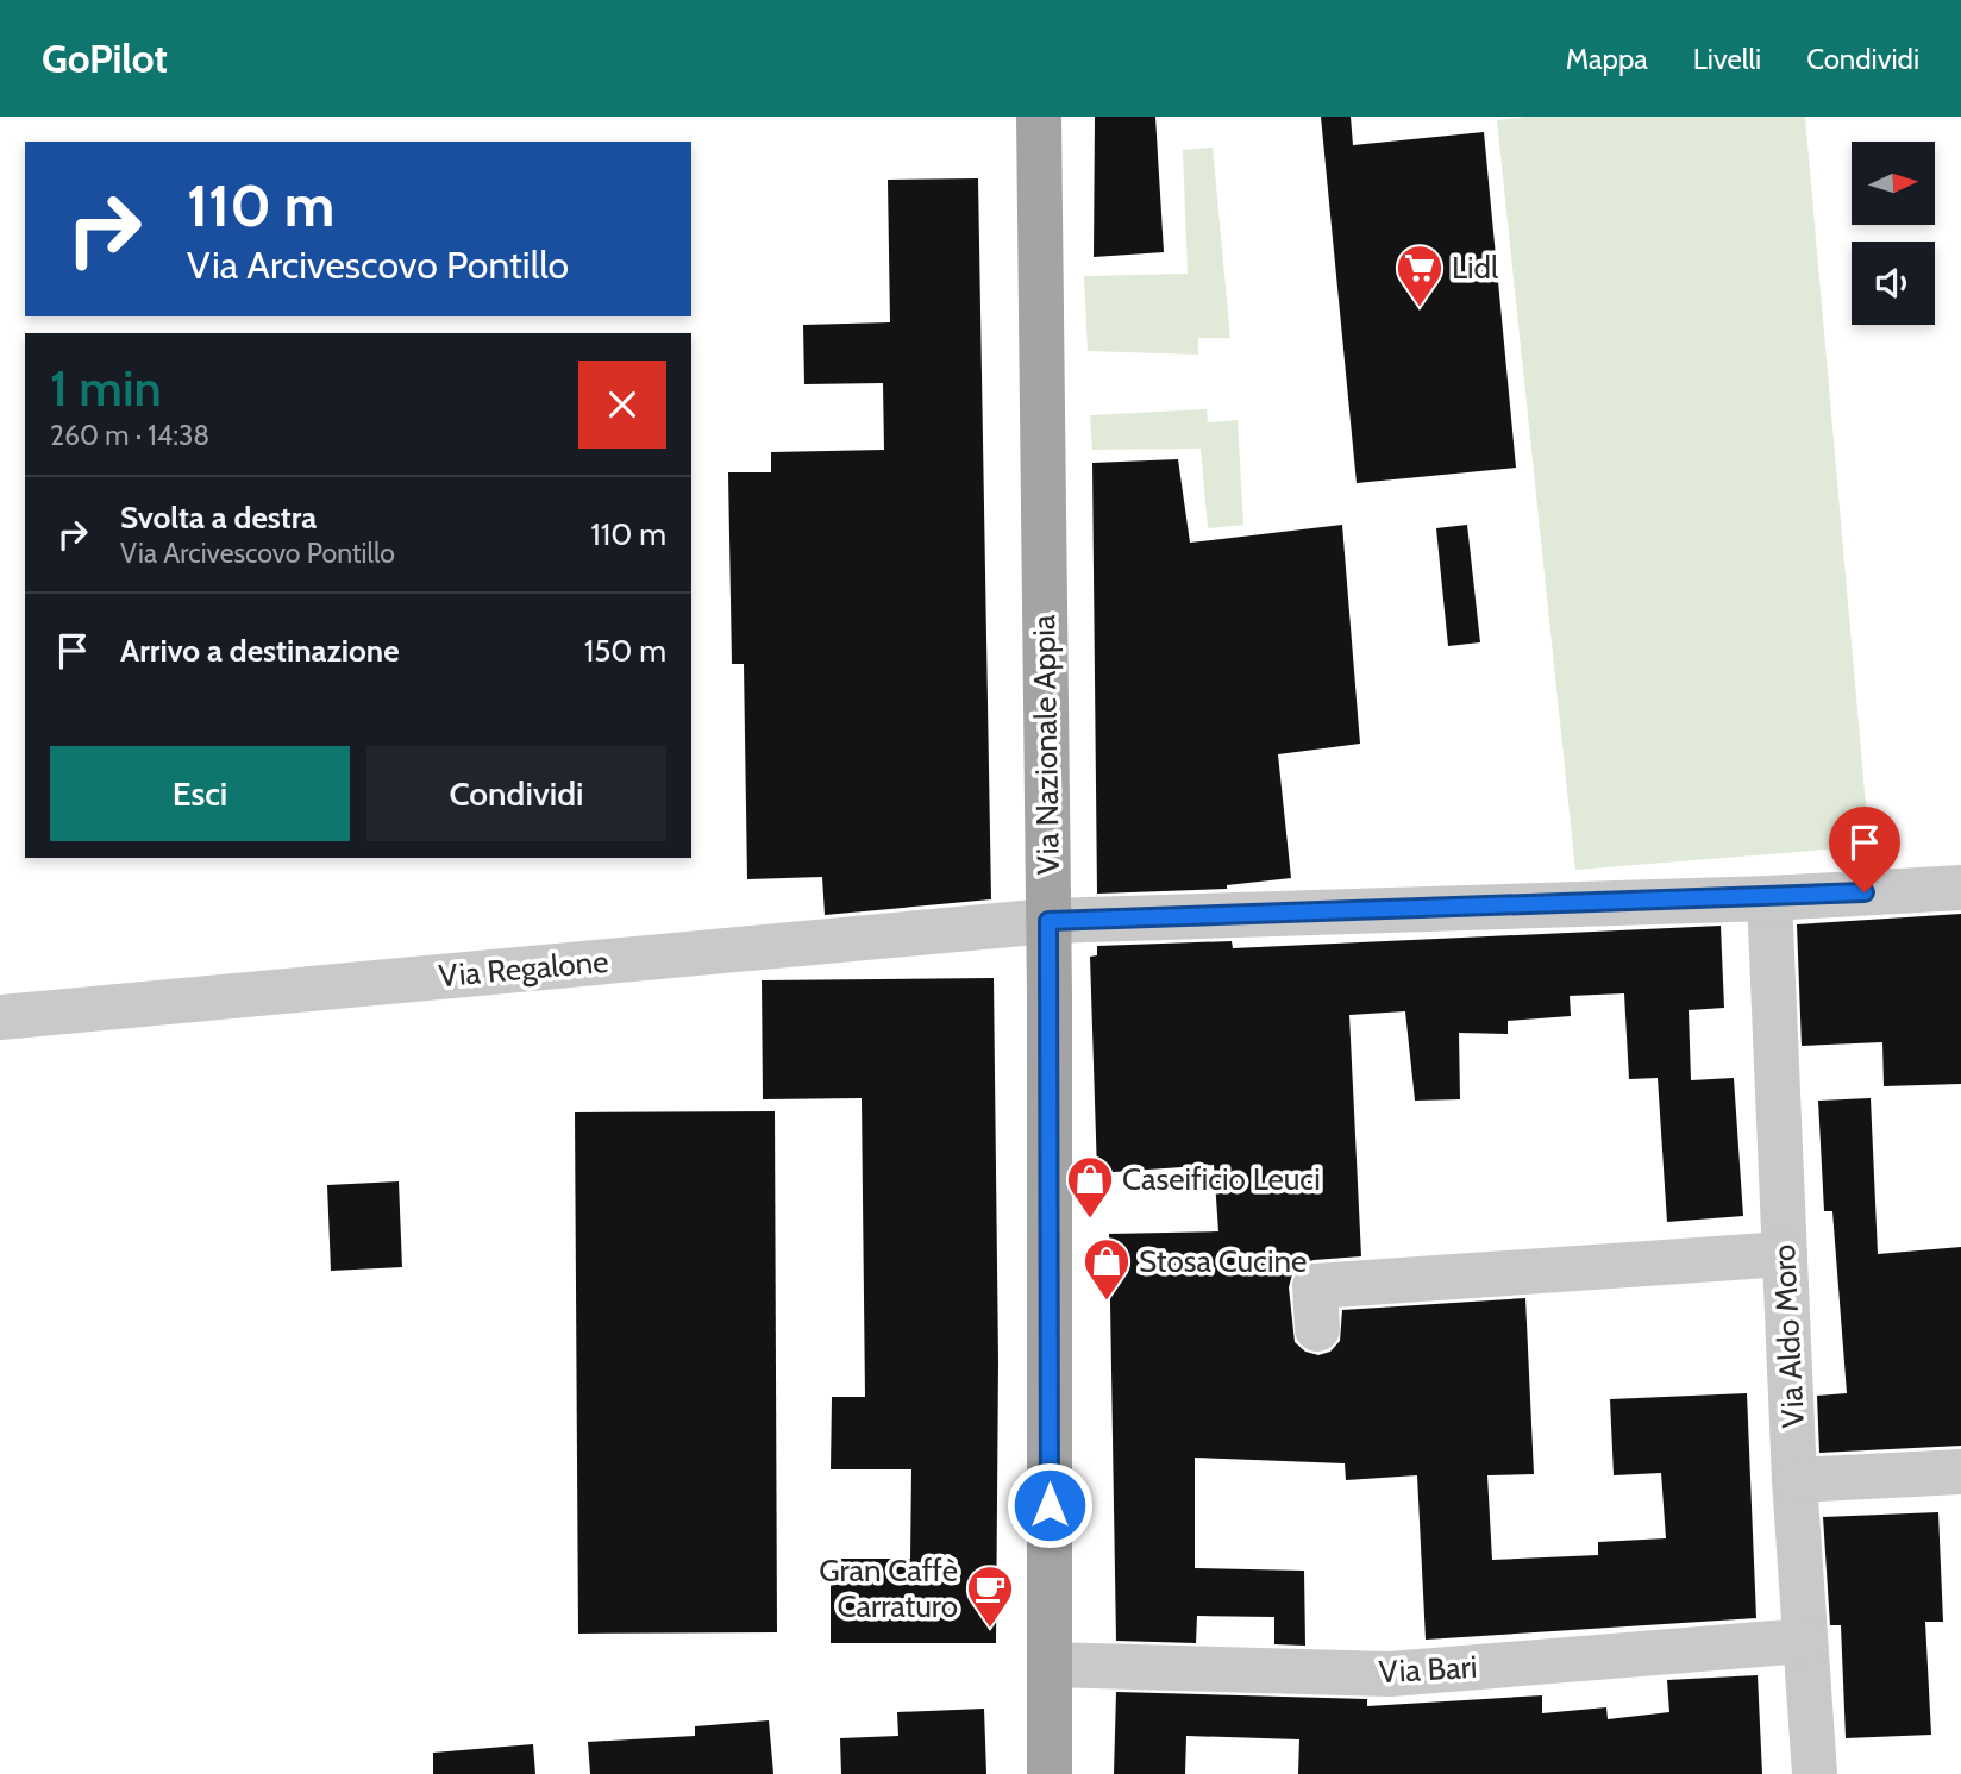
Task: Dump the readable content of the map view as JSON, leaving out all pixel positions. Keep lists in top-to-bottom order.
{
  "streets": {
    "main road": ["Via Nazionale Appia"],
    "street": ["Via Regalone", "Via Aldo Moro", "Via Bari"]
  },
  "crossings": [
    ["Via Nazionale Appia", "Via Regalone"],
    ["Via Nazionale Appia", "Via Bari"],
    ["Via Regalone", "Via Aldo Moro"],
    ["Via Aldo Moro", "Via Bari"]
  ],
  "places": {
    "supermarket": ["Lidl"],
    "shop": ["Caseificio Leuci", "Stosa Cucine"],
    "cafe": ["Gran Caffè Carraturo"]
  },
  "north": "right",
  "page": {
    "header": "GoPilot",
    "nav": ["Mappa", "Livelli", "Condividi"],
    "turn": ["110 m", "Via Arcivescovo Pontillo"],
    "heading": ["1 min", "260 m · 14:38"],
    "list": [
      {
        "name": "Svolta a destra",
        "note": "Via Arcivescovo Pontillo",
        "value": "110 m"
      },
      {
        "name": "Arrivo a destinazione",
        "value": "150 m"
      }
    ],
    "buttons": ["Esci", "Condividi"]
  }
}
